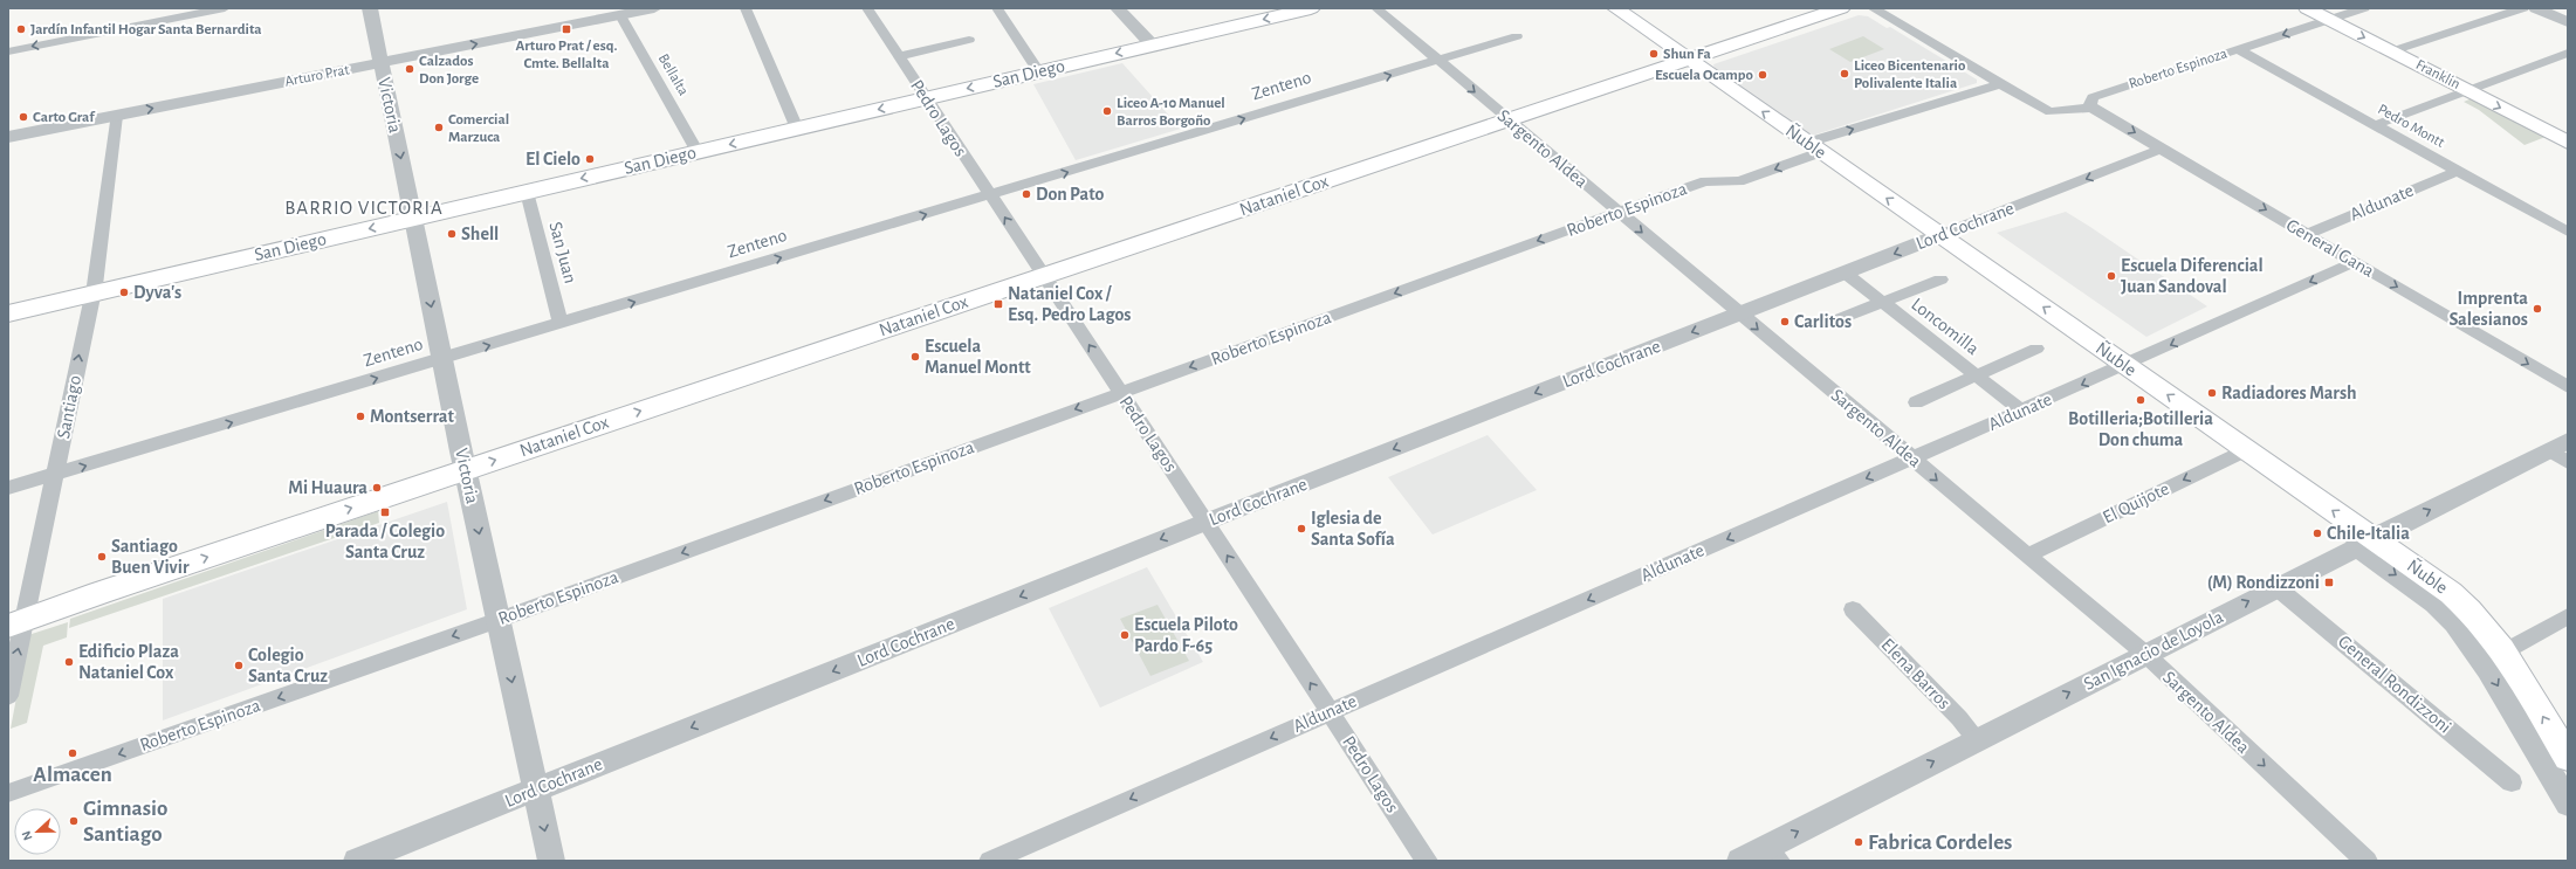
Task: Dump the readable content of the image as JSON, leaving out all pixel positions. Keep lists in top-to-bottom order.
{
  "streets": {
    "main road": [
      "San Diego",
      "Franklin",
      "Ñuble",
      "Nataniel Cox"
    ],
    "street": [
      "Roberto Espinoza",
      "Bellalta",
      "Arturo Prat",
      "Zenteno",
      "Victoria",
      "Pedro Lagos",
      "Pedro Montt",
      "Sargento Aldea",
      "Aldunate",
      "Lord Cochrane",
      "General Gana",
      "San Juan",
      "Loncomilla",
      "Santiago",
      "El Quijote",
      "San Ignacio de Loyola",
      "Elena Barros",
      "General Rondizzoni"
    ]
  },
  "crossings": [
    ["Roberto Espinoza", "Franklin"],
    ["Roberto Espinoza", "Victoria"],
    ["Roberto Espinoza", "Pedro Lagos"],
    ["Roberto Espinoza", "Pedro Montt"],
    ["Roberto Espinoza", "Ñuble"],
    ["Roberto Espinoza", "Sargento Aldea"],
    ["Roberto Espinoza", "General Gana"],
    ["San Diego", "Bellalta"],
    ["San Diego", "Victoria"],
    ["San Diego", "Pedro Lagos"],
    ["San Diego", "San Juan"],
    ["San Diego", "Santiago"],
    ["Bellalta", "Arturo Prat"],
    ["Arturo Prat", "Victoria"],
    ["Arturo Prat", "Santiago"],
    ["Zenteno", "Victoria"],
    ["Zenteno", "Pedro Lagos"],
    ["Zenteno", "Sargento Aldea"],
    ["Zenteno", "San Juan"],
    ["Zenteno", "Santiago"],
    ["Victoria", "Nataniel Cox"],
    ["Victoria", "Lord Cochrane"],
    ["Pedro Lagos", "Nataniel Cox"],
    ["Pedro Lagos", "Aldunate"],
    ["Pedro Lagos", "Lord Cochrane"],
    ["Pedro Montt", "Aldunate"],
    ["Ñuble", "Nataniel Cox"],
    ["Ñuble", "Aldunate"],
    ["Ñuble", "Lord Cochrane"],
    ["Ñuble", "El Quijote"],
    ["Ñuble", "San Ignacio de Loyola"],
    ["Sargento Aldea", "Nataniel Cox"],
    ["Sargento Aldea", "Aldunate"],
    ["Sargento Aldea", "Lord Cochrane"],
    ["Sargento Aldea", "El Quijote"],
    ["Sargento Aldea", "San Ignacio de Loyola"],
    ["Nataniel Cox", "Santiago"],
    ["Aldunate", "General Gana"],
    ["Aldunate", "Loncomilla"],
    ["Lord Cochrane", "General Gana"],
    ["Lord Cochrane", "Loncomilla"],
    ["San Ignacio de Loyola", "Elena Barros"],
    ["San Ignacio de Loyola", "General Rondizzoni"]
  ],
  "one_way": [
    "Roberto Espinoza",
    "San Diego",
    "Franklin",
    "Arturo Prat",
    "Zenteno",
    "Victoria",
    "Pedro Lagos",
    "Sargento Aldea",
    "Nataniel Cox",
    "Aldunate",
    "Lord Cochrane",
    "General Gana",
    "Santiago",
    "El Quijote",
    "San Ignacio de Loyola"
  ],
  "districts": ["BARRIO VICTORIA"],
  "places": {
    "other": [
      "Jardín Infantil Hogar Santa Bernardita",
      "Shun Fa",
      "Calzados Don Jorge",
      "Liceo Bicentenario Polivalente Italia",
      "Escuela Ocampo",
      "Liceo A-10 Manuel Barros Borgoño",
      "Carto Graf",
      "Comercial Marzuca",
      "El Cielo",
      "Don Pato",
      "Shell",
      "Escuela Diferencial Juan Sandoval",
      "Dyva's",
      "Imprenta Salesianos",
      "Carlitos",
      "Escuela Manuel Montt",
      "Radiadores Marsh",
      "Botilleria;Botilleria Don chuma",
      "Montserrat",
      "Mi Huaura",
      "Iglesia de Santa Sofía",
      "Chile-Italia",
      "Santiago Buen Vivir",
      "Escuela Piloto Pardo F-65",
      "Edificio Plaza Nataniel Cox",
      "Colegio Santa Cruz",
      "Almacen",
      "Gimnasio Santiago",
      "Fabrica Cordeles"
    ],
    "transit": [
      "Arturo Prat / esq. Cmte. Bellalta",
      "Nataniel Cox / Esq. Pedro Lagos",
      "Parada / Colegio Santa Cruz",
      "(M) Rondizzoni"
    ]
  },
  "north": "left"
}
